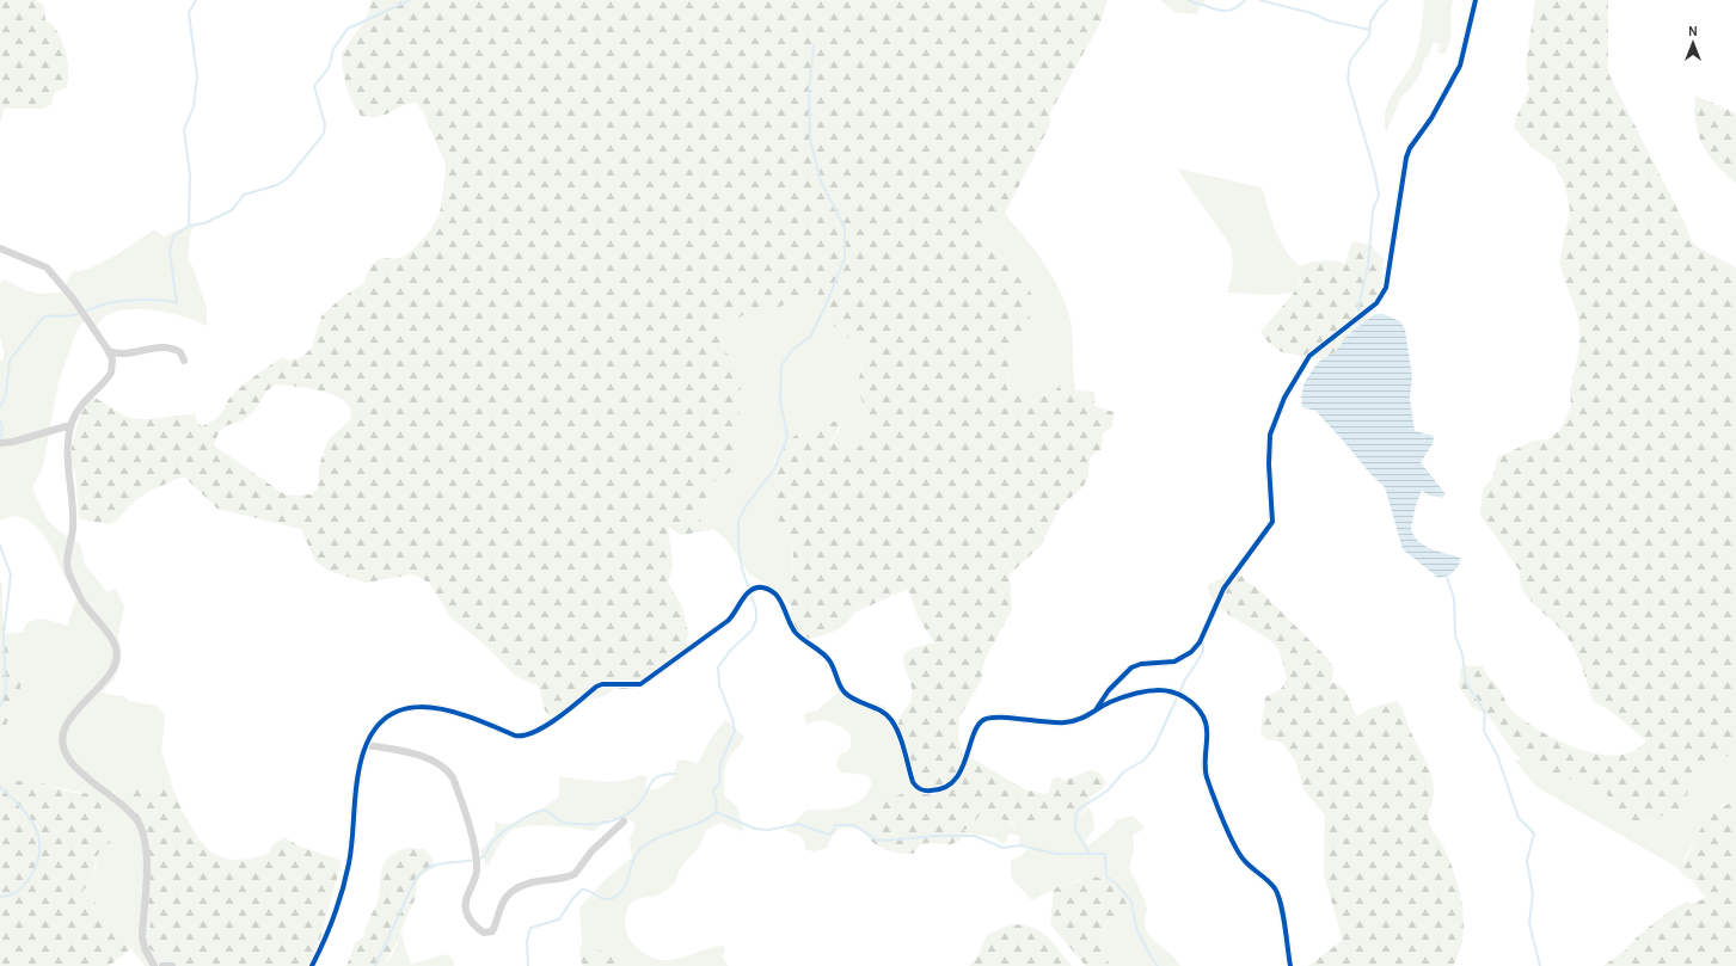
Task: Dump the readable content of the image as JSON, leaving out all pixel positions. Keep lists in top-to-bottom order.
{
  "north": "top"
}
